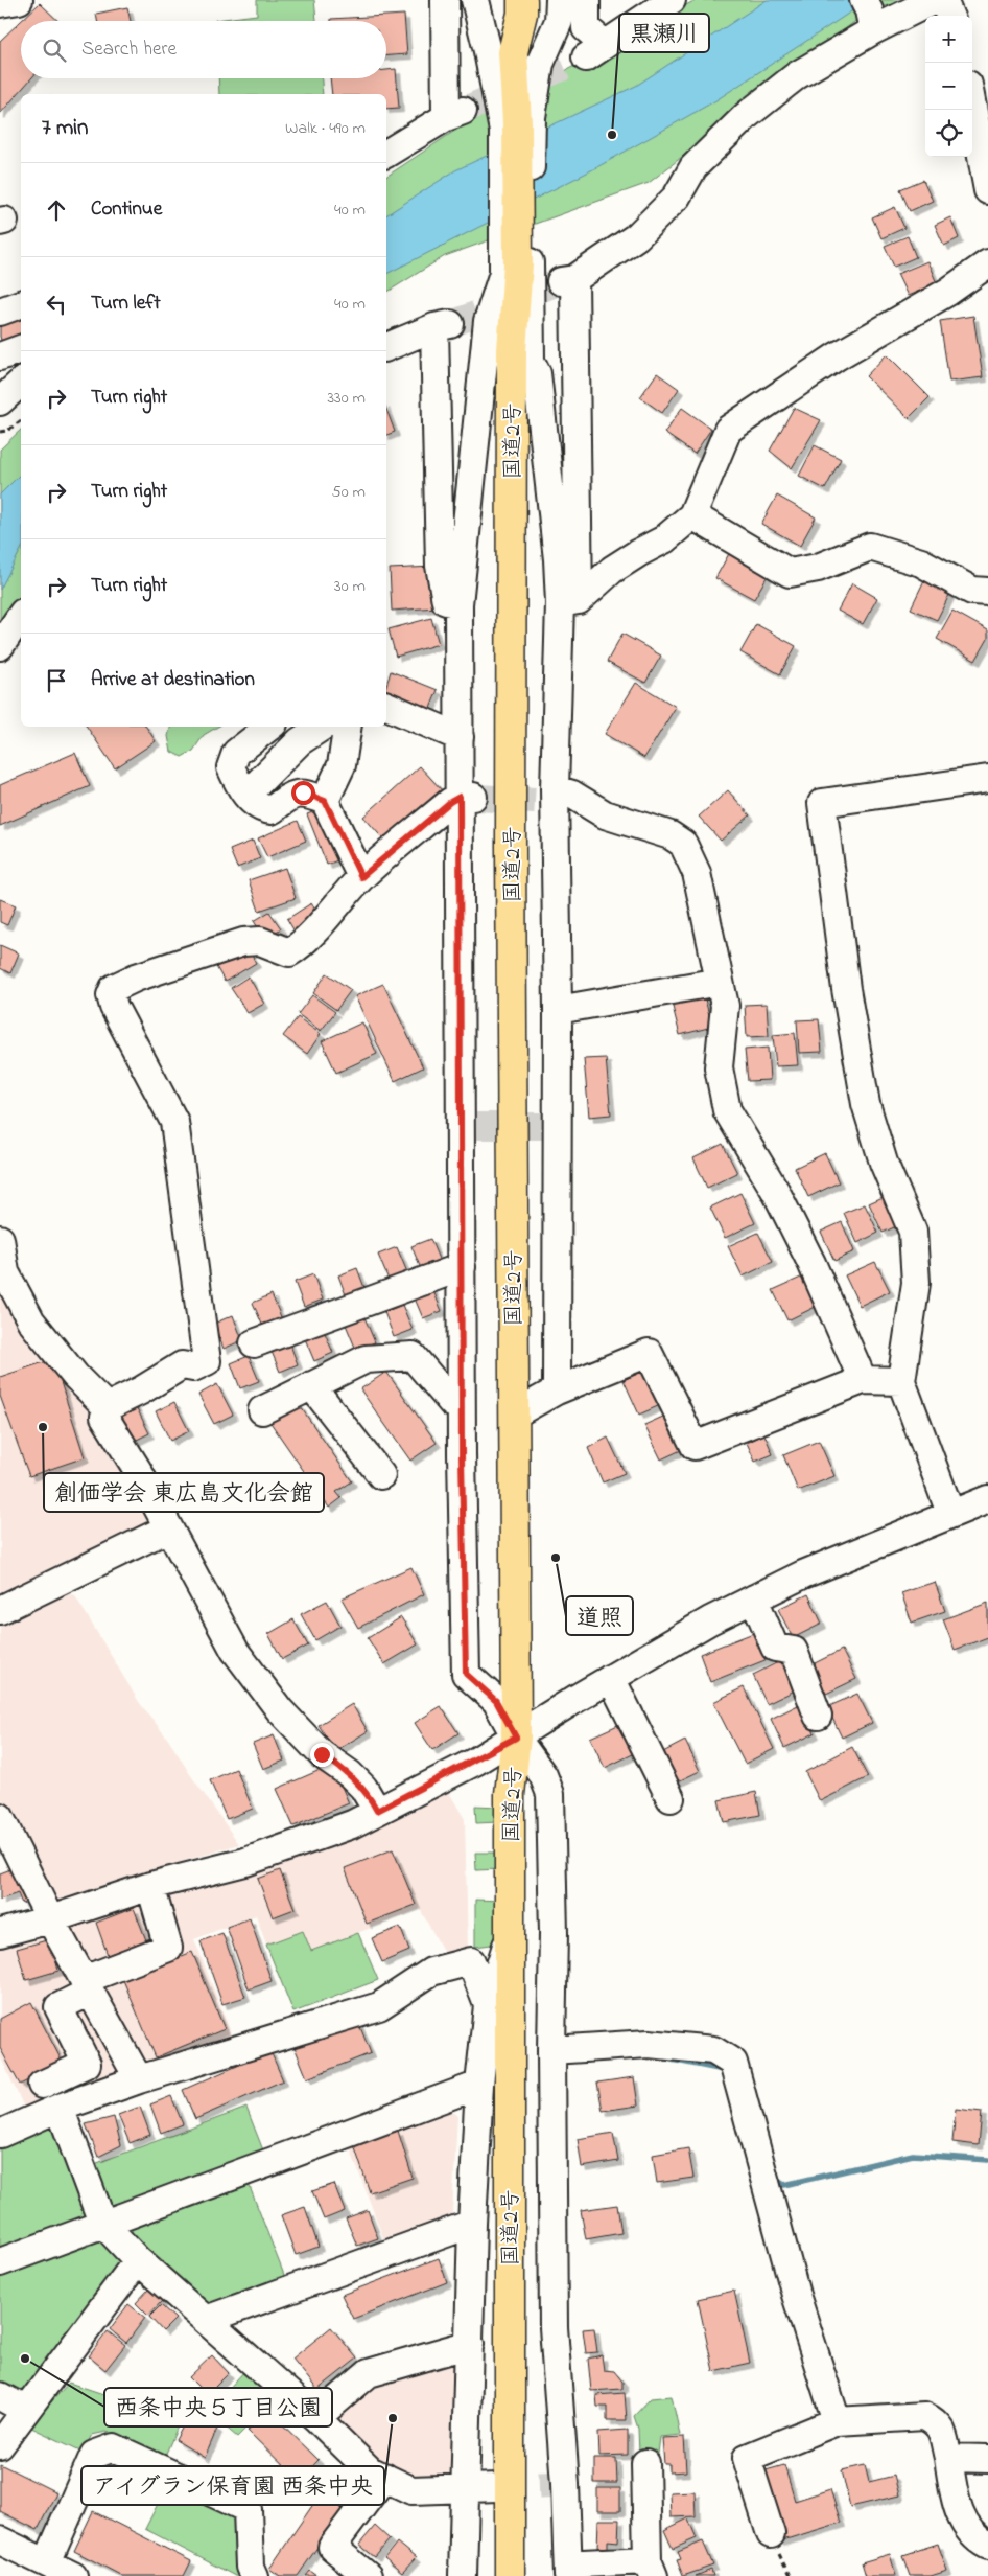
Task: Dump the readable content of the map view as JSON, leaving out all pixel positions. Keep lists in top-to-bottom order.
{
  "streets": {
    "highway": ["国道2号"]
  },
  "places": [
    "黒瀬川",
    "創価学会 東広島文化会館",
    "道照",
    "西条中央５丁目公園",
    "アイグラン保育園 西条中央"
  ],
  "page": {
    "map_buttons": ["+", "−"],
    "search": "Search here",
    "heading": ["7 min", "Walk · 490 m"],
    "list": [
      ["Continue", "40 m"],
      ["Turn left", "40 m"],
      ["Turn right", "330 m"],
      ["Turn right", "50 m"],
      ["Turn right", "30 m"],
      "Arrive at destination"
    ]
  }
}
